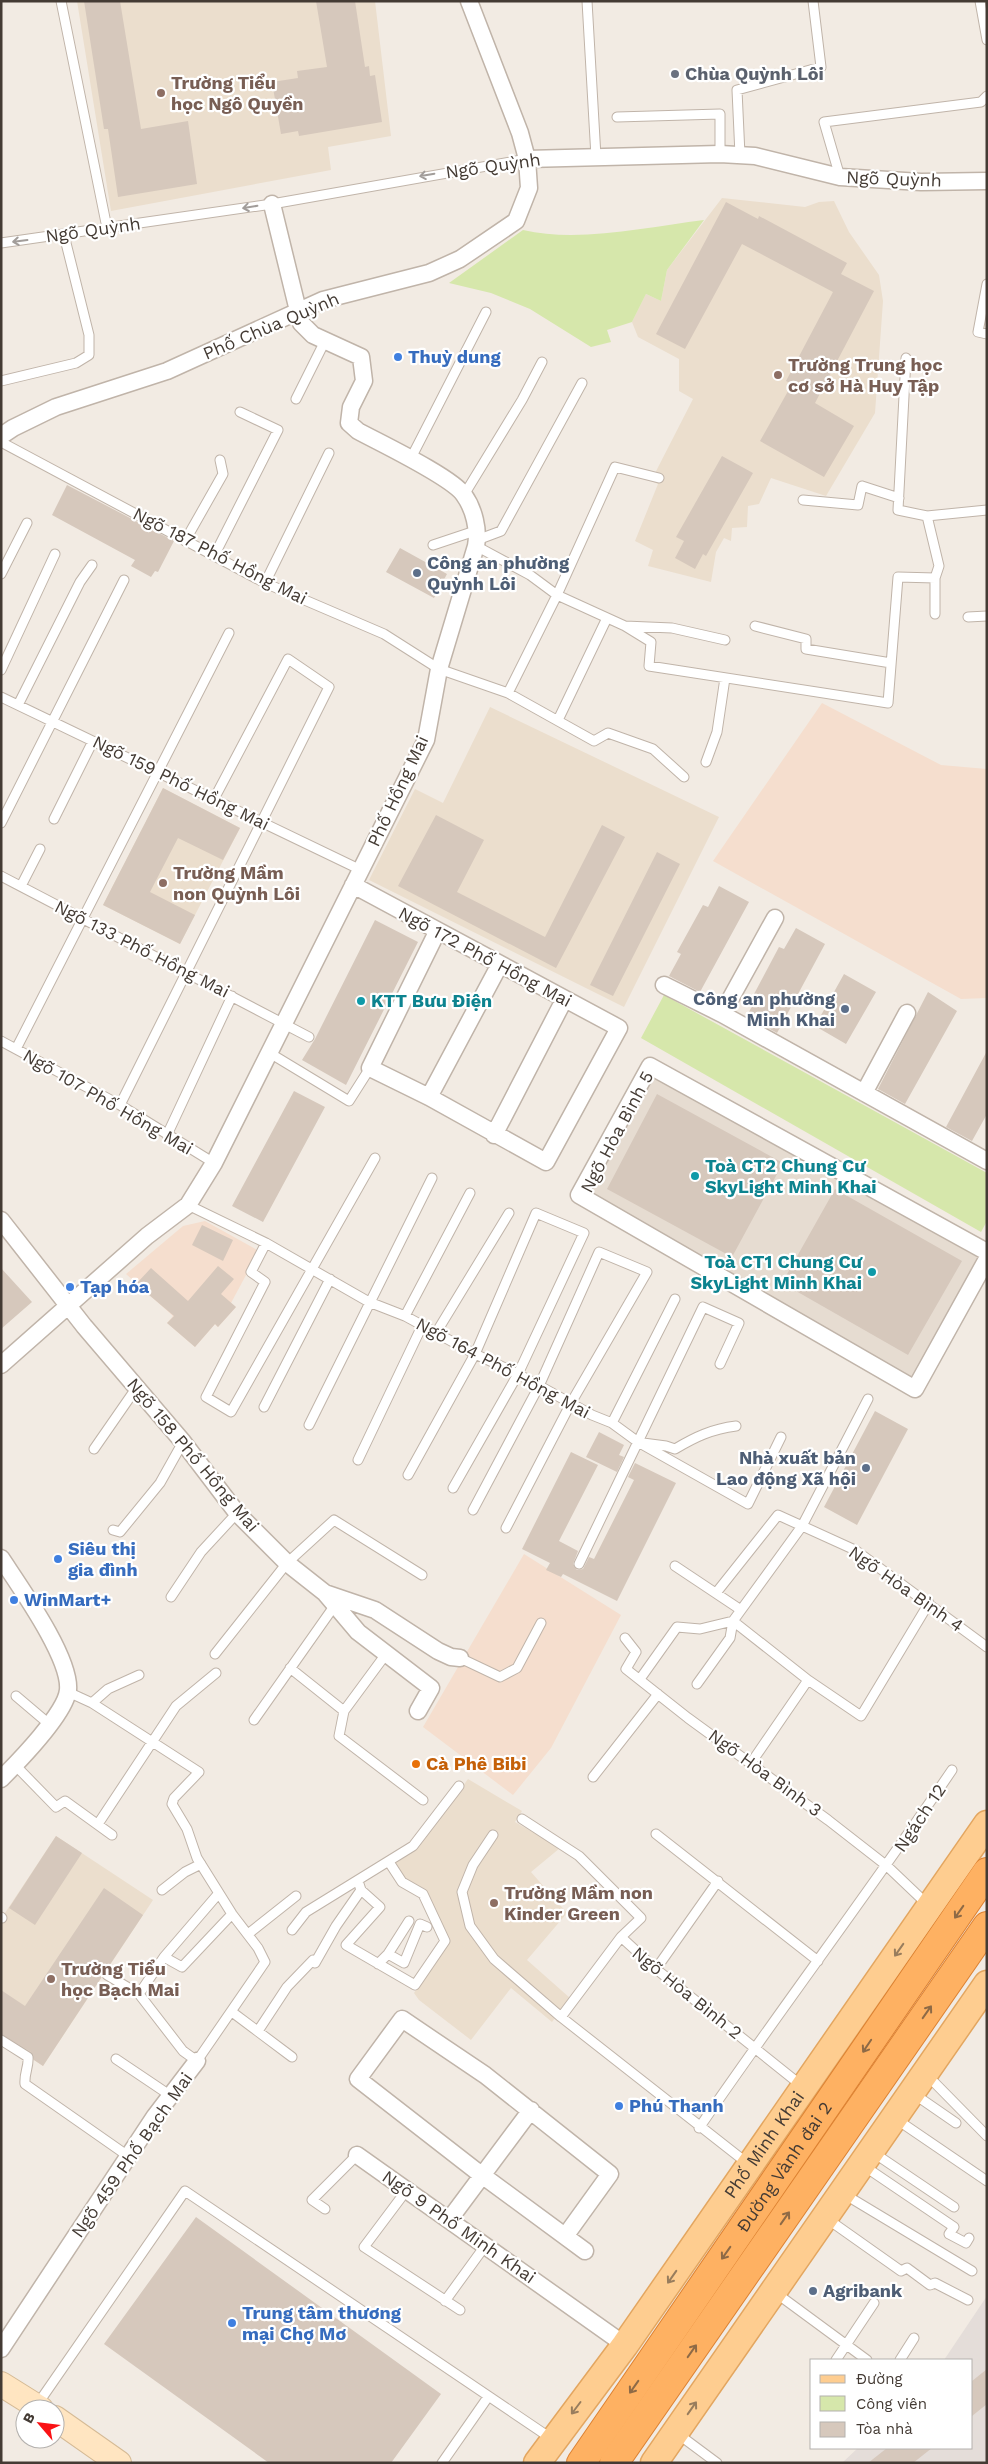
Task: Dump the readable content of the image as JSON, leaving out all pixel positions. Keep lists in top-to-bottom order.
{
  "streets": {
    "highway": ["Đường Vành đai 2"],
    "main road": ["Phố Minh Khai"],
    "street": [
      "Ngõ Quỳnh",
      "Phố Chùa Quỳnh",
      "Phố Hồng Mai",
      "Ngõ 172 Phố Hồng Mai",
      "Ngõ Hòa Bình 5",
      "Ngõ 158 Phố Hồng Mai",
      "Ngõ 459 Phố Bạch Mai",
      "Ngõ 9 Phố Minh Khai"
    ],
    "lane": [
      "Ngõ 187 Phố Hồng Mai",
      "Ngõ 159 Phố Hồng Mai",
      "Ngõ 133 Phố Hồng Mai",
      "Ngõ 107 Phố Hồng Mai",
      "Ngõ 164 Phố Hồng Mai",
      "Ngõ Hòa Bình 4",
      "Ngõ Hòa Bình 3",
      "Ngách 12",
      "Ngõ Hòa Bình 2"
    ]
  },
  "crossings": [
    ["Ngõ Quỳnh", "Phố Chùa Quỳnh"],
    ["Ngõ 187 Phố Hồng Mai", "Phố Hồng Mai"],
    ["Ngõ 159 Phố Hồng Mai", "Phố Hồng Mai"],
    ["Phố Hồng Mai", "Ngõ 133 Phố Hồng Mai"],
    ["Phố Hồng Mai", "Ngõ 172 Phố Hồng Mai"],
    ["Phố Hồng Mai", "Ngõ 107 Phố Hồng Mai"],
    ["Phố Hồng Mai", "Ngõ 164 Phố Hồng Mai"],
    ["Phố Hồng Mai", "Ngõ 158 Phố Hồng Mai"],
    ["Ngõ Hòa Bình 3", "Ngách 12"],
    ["Ngõ Hòa Bình 3", "Phố Minh Khai"],
    ["Ngách 12", "Ngõ Hòa Bình 2"],
    ["Ngõ Hòa Bình 2", "Phố Minh Khai"],
    ["Phố Minh Khai", "Ngõ 9 Phố Minh Khai"]
  ],
  "one_way": ["Ngõ Quỳnh"],
  "places": [
    "Chùa Quỳnh Lôi",
    "Trường Tiểu học Ngô Quyền",
    "Thuỳ dung",
    "Trường Trung học cơ sở Hà Huy Tập",
    "Công an phường Quỳnh Lôi",
    "Trường Mầm non Quỳnh Lôi",
    "KTT Bưu Điện",
    "Công an phường Minh Khai",
    "Toà CT2 Chung Cư SkyLight Minh Khai",
    "Toà CT1 Chung Cư SkyLight Minh Khai",
    "Tạp hóa",
    "Nhà xuất bản Lao động Xã hội",
    "Siêu thị gia đình",
    "WinMart+",
    "Cà Phê Bibi",
    "Trường Mầm non Kinder Green",
    "Trường Tiểu học Bạch Mai",
    "Phú Thanh",
    "Agribank",
    "Trung tâm thương mại Chợ Mơ"
  ],
  "legend": ["Đường", "Công viên", "Tòa nhà"],
  "north": "top left"
}
